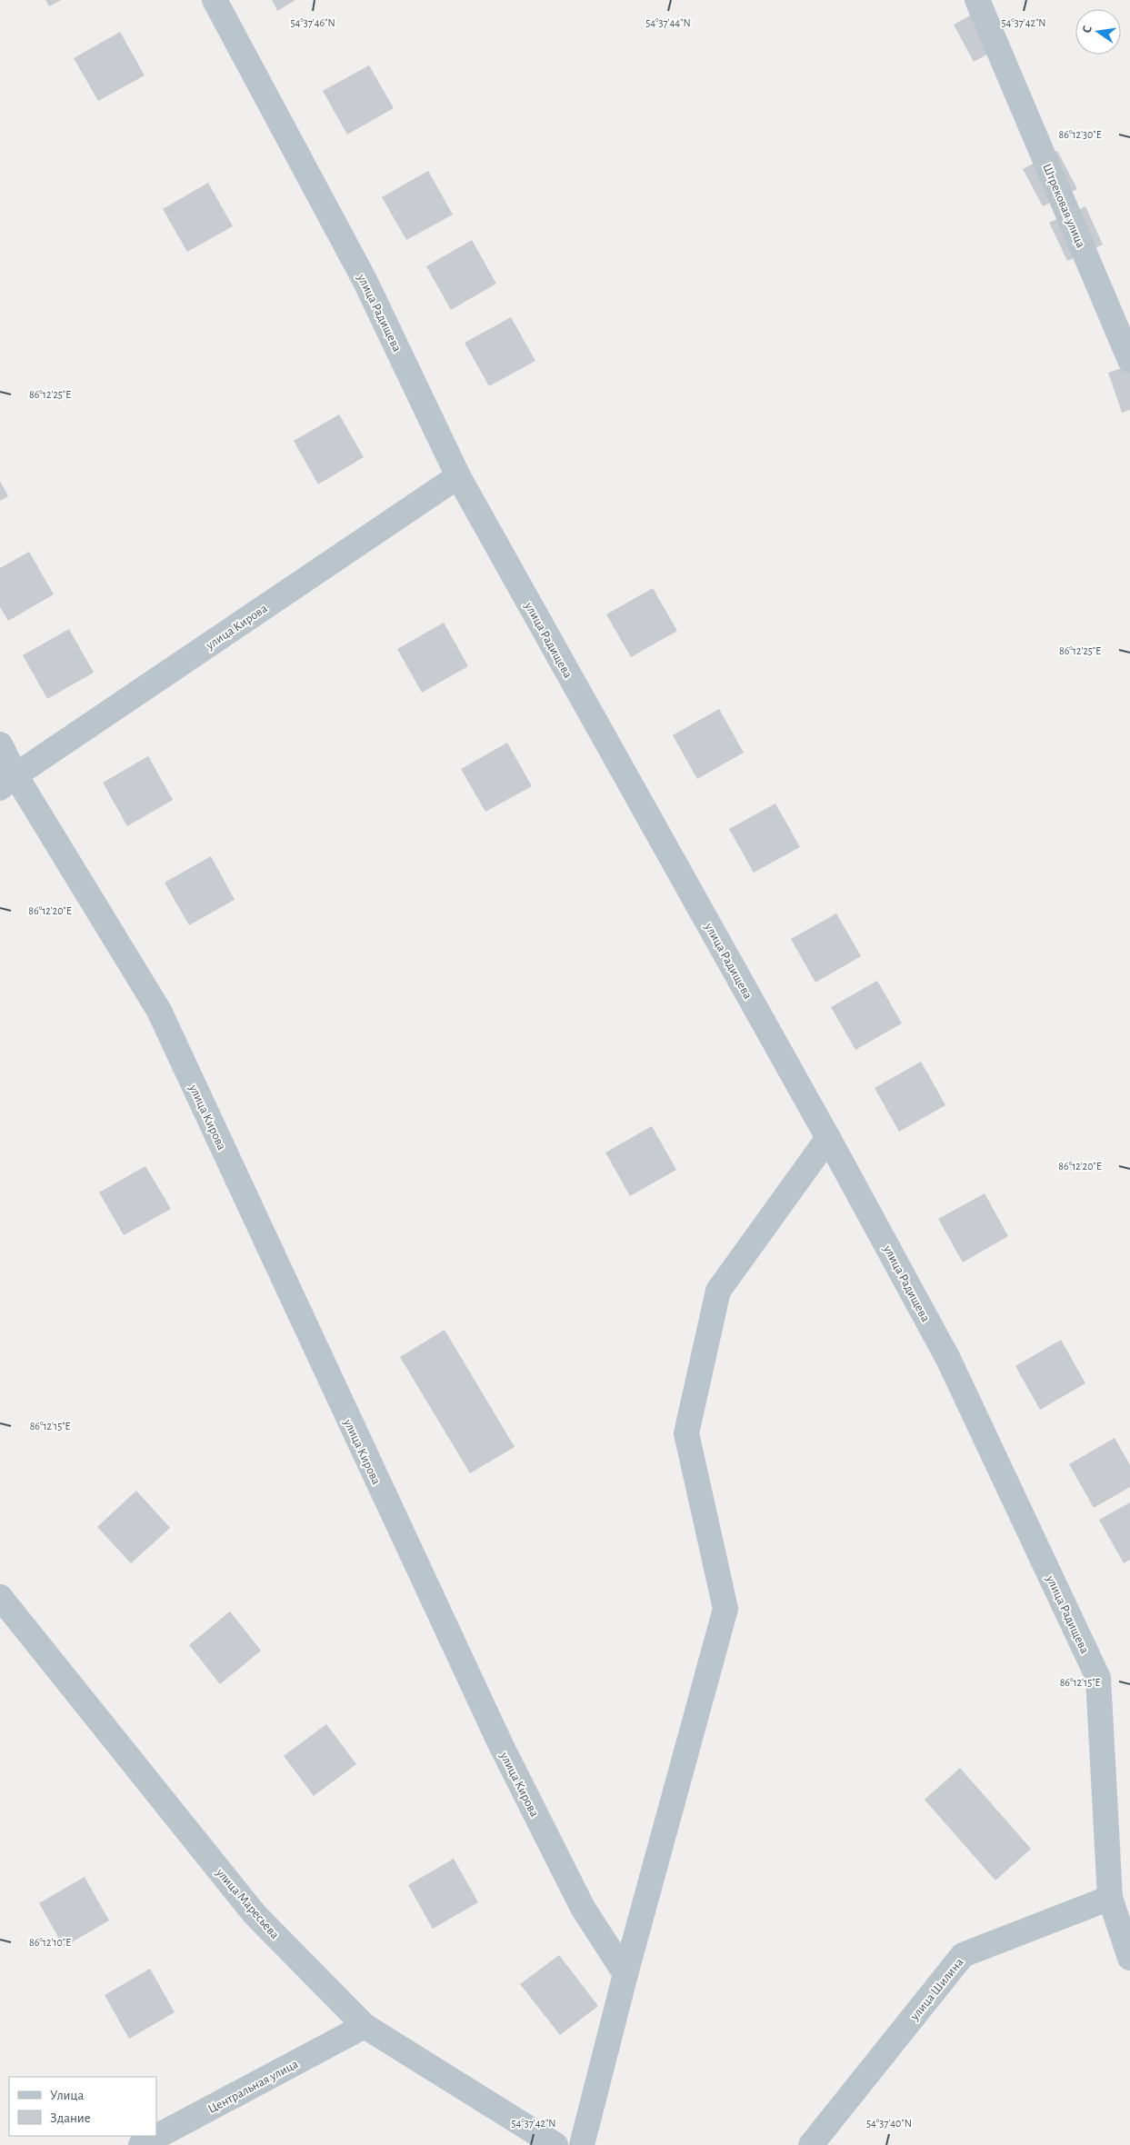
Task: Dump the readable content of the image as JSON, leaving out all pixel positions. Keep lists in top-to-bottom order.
{
  "streets": {
    "street": [
      "Штрековая улица",
      "улица Радищева",
      "улица Кирова",
      "улица Маресьева",
      "улица Шилина",
      "Центральная улица"
    ]
  },
  "crossings": [
    ["улица Радищева", "улица Кирова"],
    ["улица Радищева", "улица Шилина"],
    ["улица Маресьева", "Центральная улица"]
  ],
  "legend": ["Улица", "Здание"],
  "north": "left",
  "coordinates": [
    "54°37'46\"N",
    "54°37'44\"N",
    "54°37'42\"N",
    "86°12'30\"E",
    "86°12'25\"E",
    "86°12'20\"E",
    "86°12'15\"E",
    "86°12'10\"E",
    "54°37'40\"N"
  ]
}
